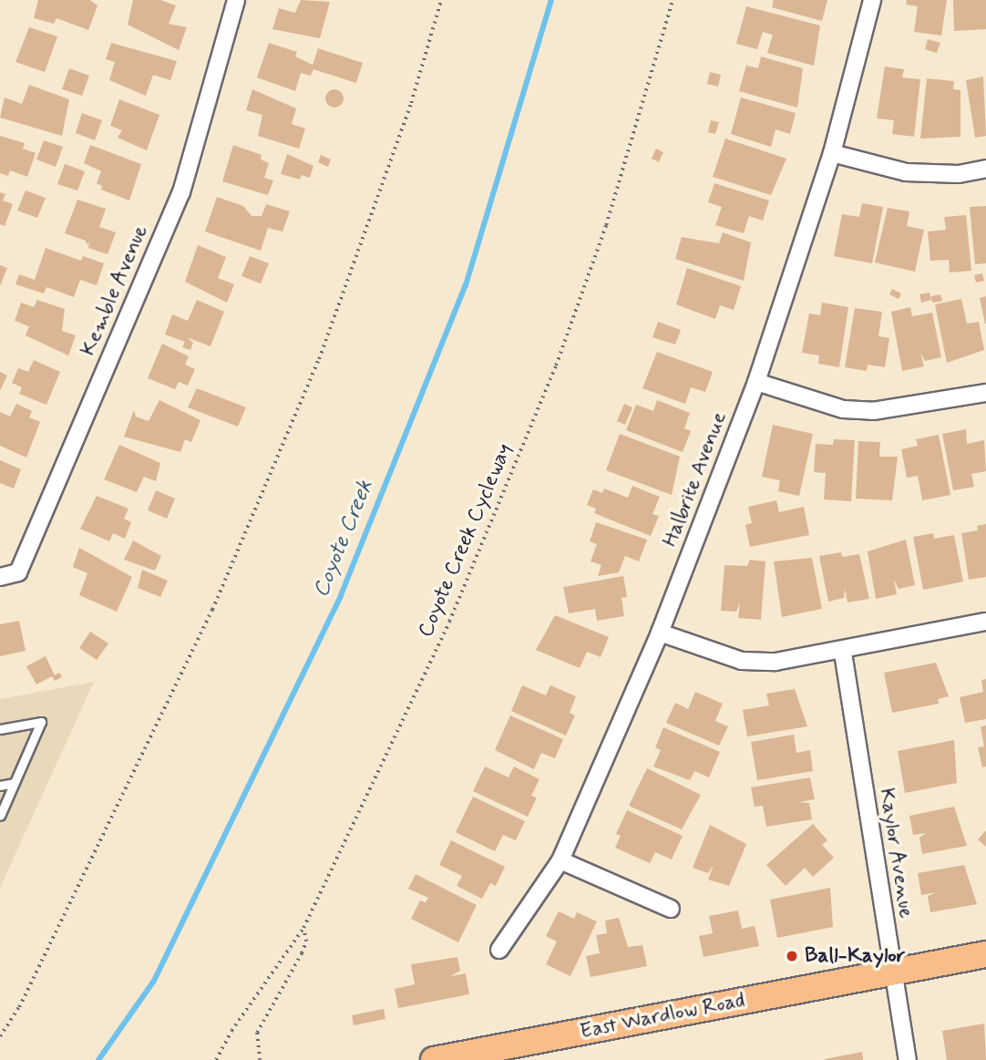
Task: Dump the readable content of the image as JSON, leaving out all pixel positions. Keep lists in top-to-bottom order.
{
  "streets": {
    "main road": ["East Wardlow Road"],
    "street": ["Kemble Avenue", "Halbrite Avenue", "Kaylor Avenue"],
    "path": ["Coyote Creek Cycleway"]
  },
  "crossings": [
    ["Kaylor Avenue", "East Wardlow Road"]
  ],
  "water": ["Coyote Creek"],
  "places": ["Ball-Kaylor"]
}
